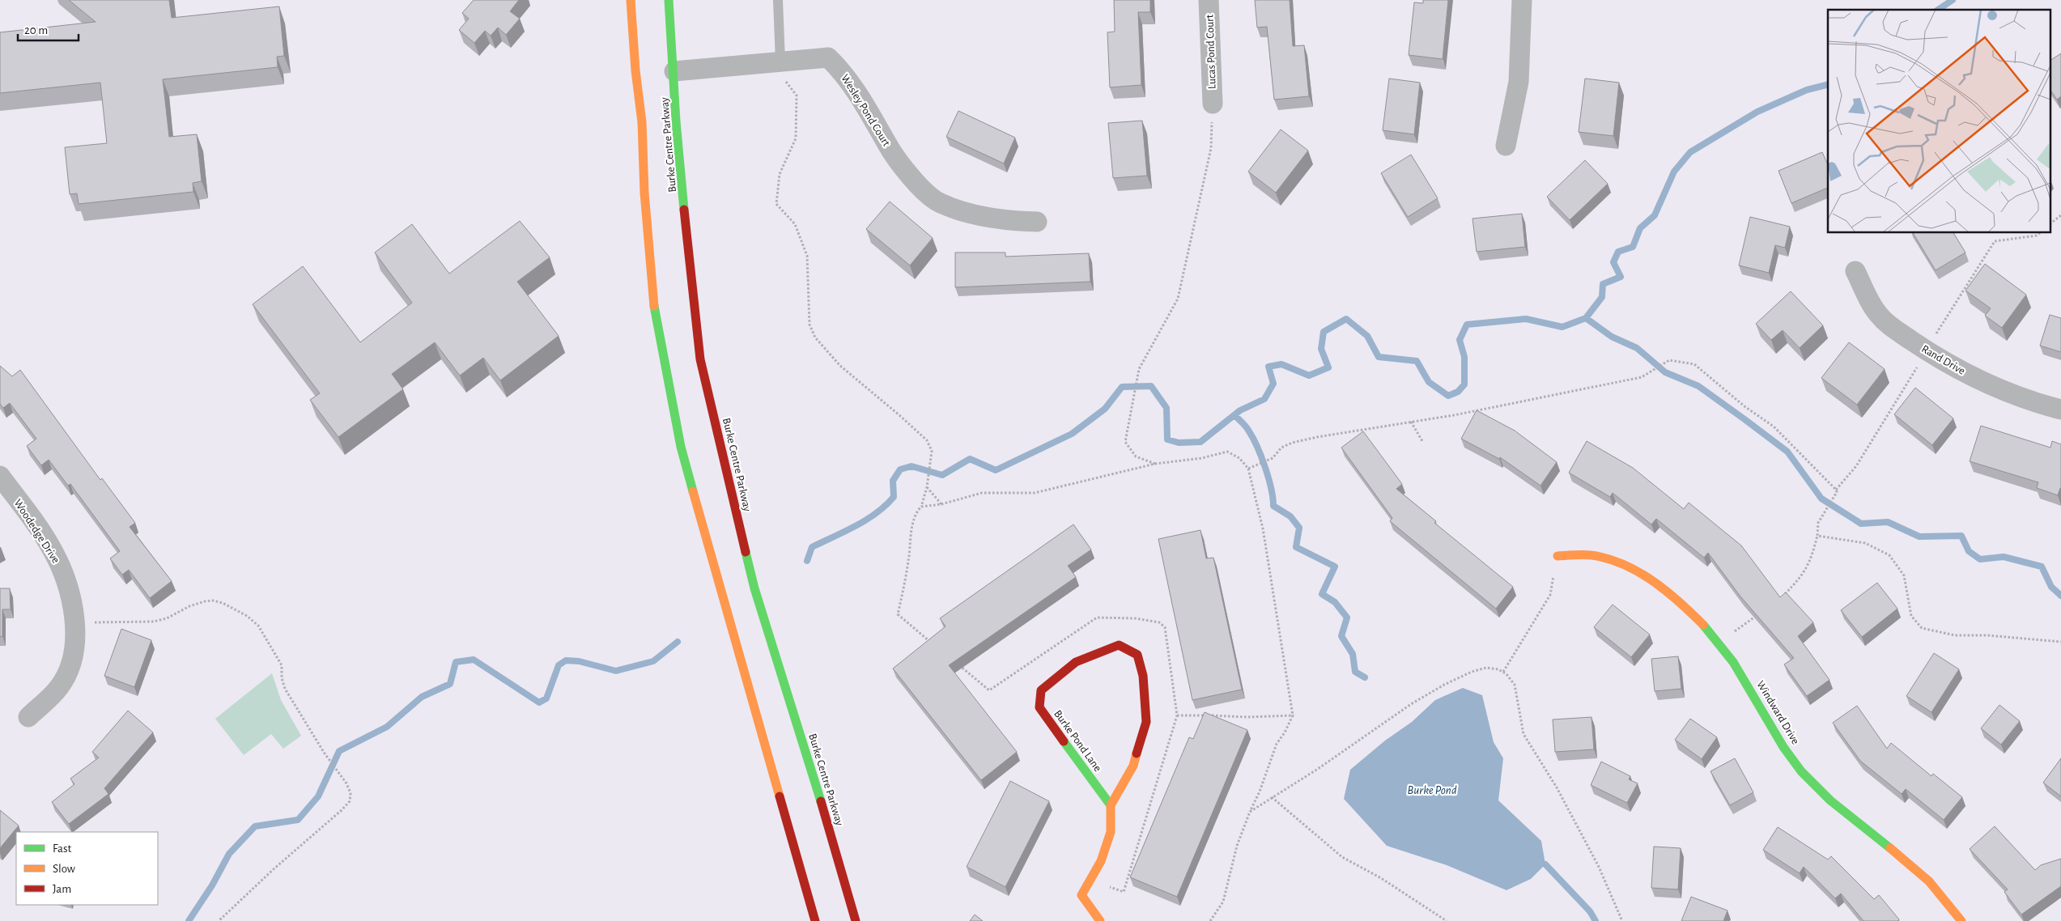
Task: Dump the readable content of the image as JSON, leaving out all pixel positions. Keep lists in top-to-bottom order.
{
  "streets": {
    "main road": ["Burke Centre Parkway", "Windward Drive", "Burke Pond Lane"],
    "street": [
      "Lucas Pond Court",
      "Wesley Pond Court",
      "Rand Drive",
      "Woodedge Drive"
    ]
  },
  "crossings": [
    ["Wesley Pond Court", "Burke Centre Parkway"]
  ],
  "water": ["Burke Pond"],
  "legend": ["Fast", "Slow", "Jam"],
  "scale_bar": "20 m"
}
